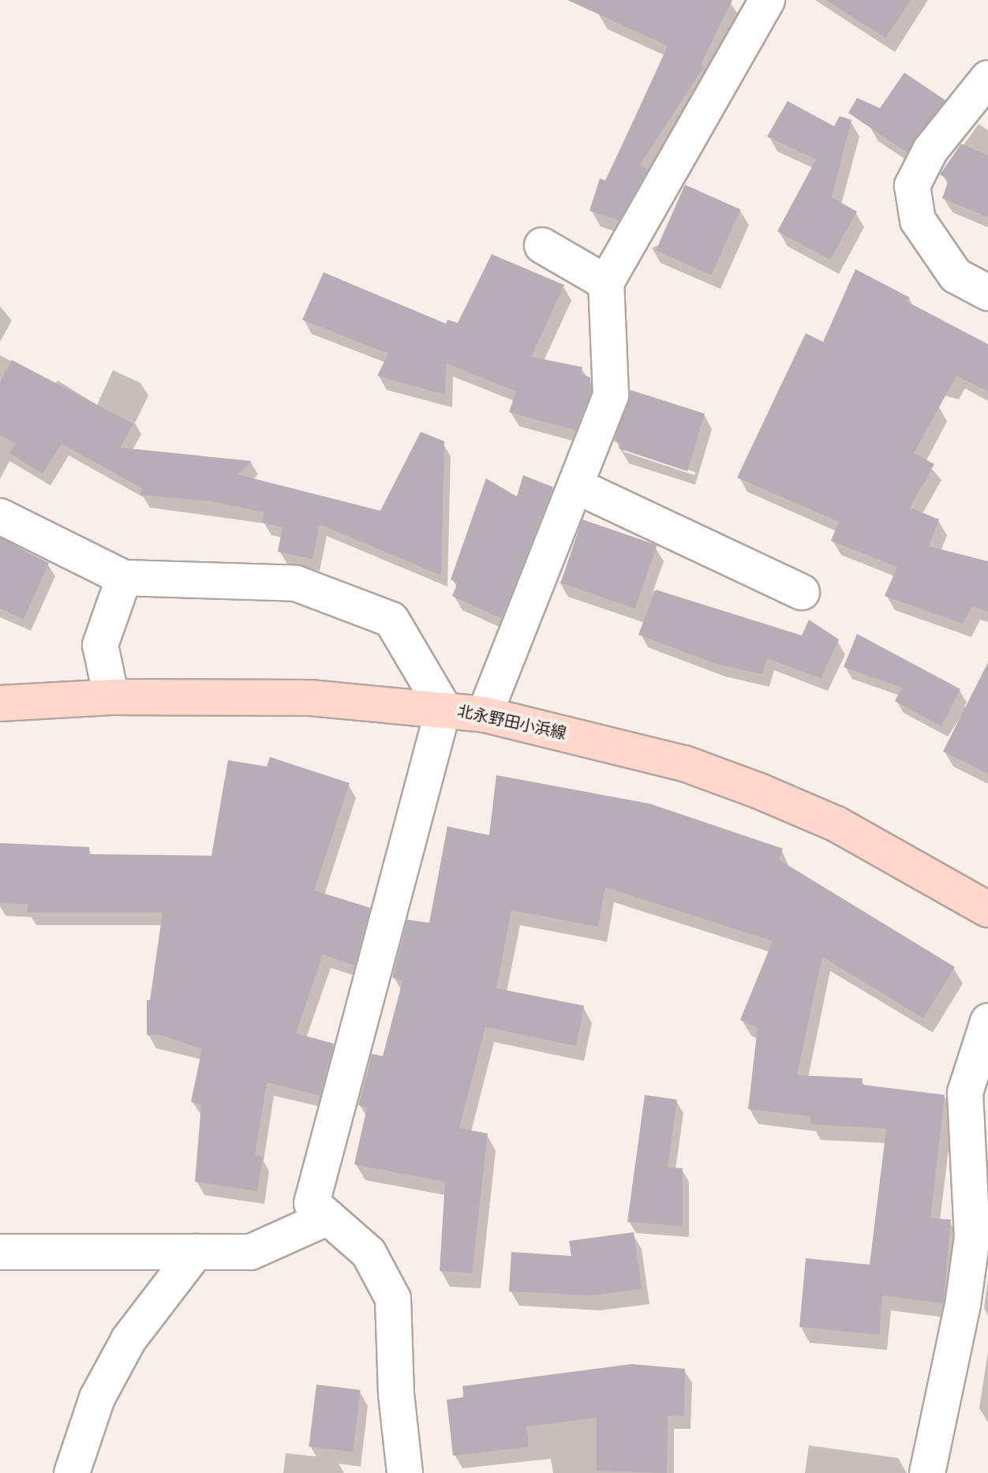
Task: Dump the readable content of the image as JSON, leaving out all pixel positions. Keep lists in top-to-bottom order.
{
  "streets": {
    "main road": ["北永野田小浜線"]
  }
}
